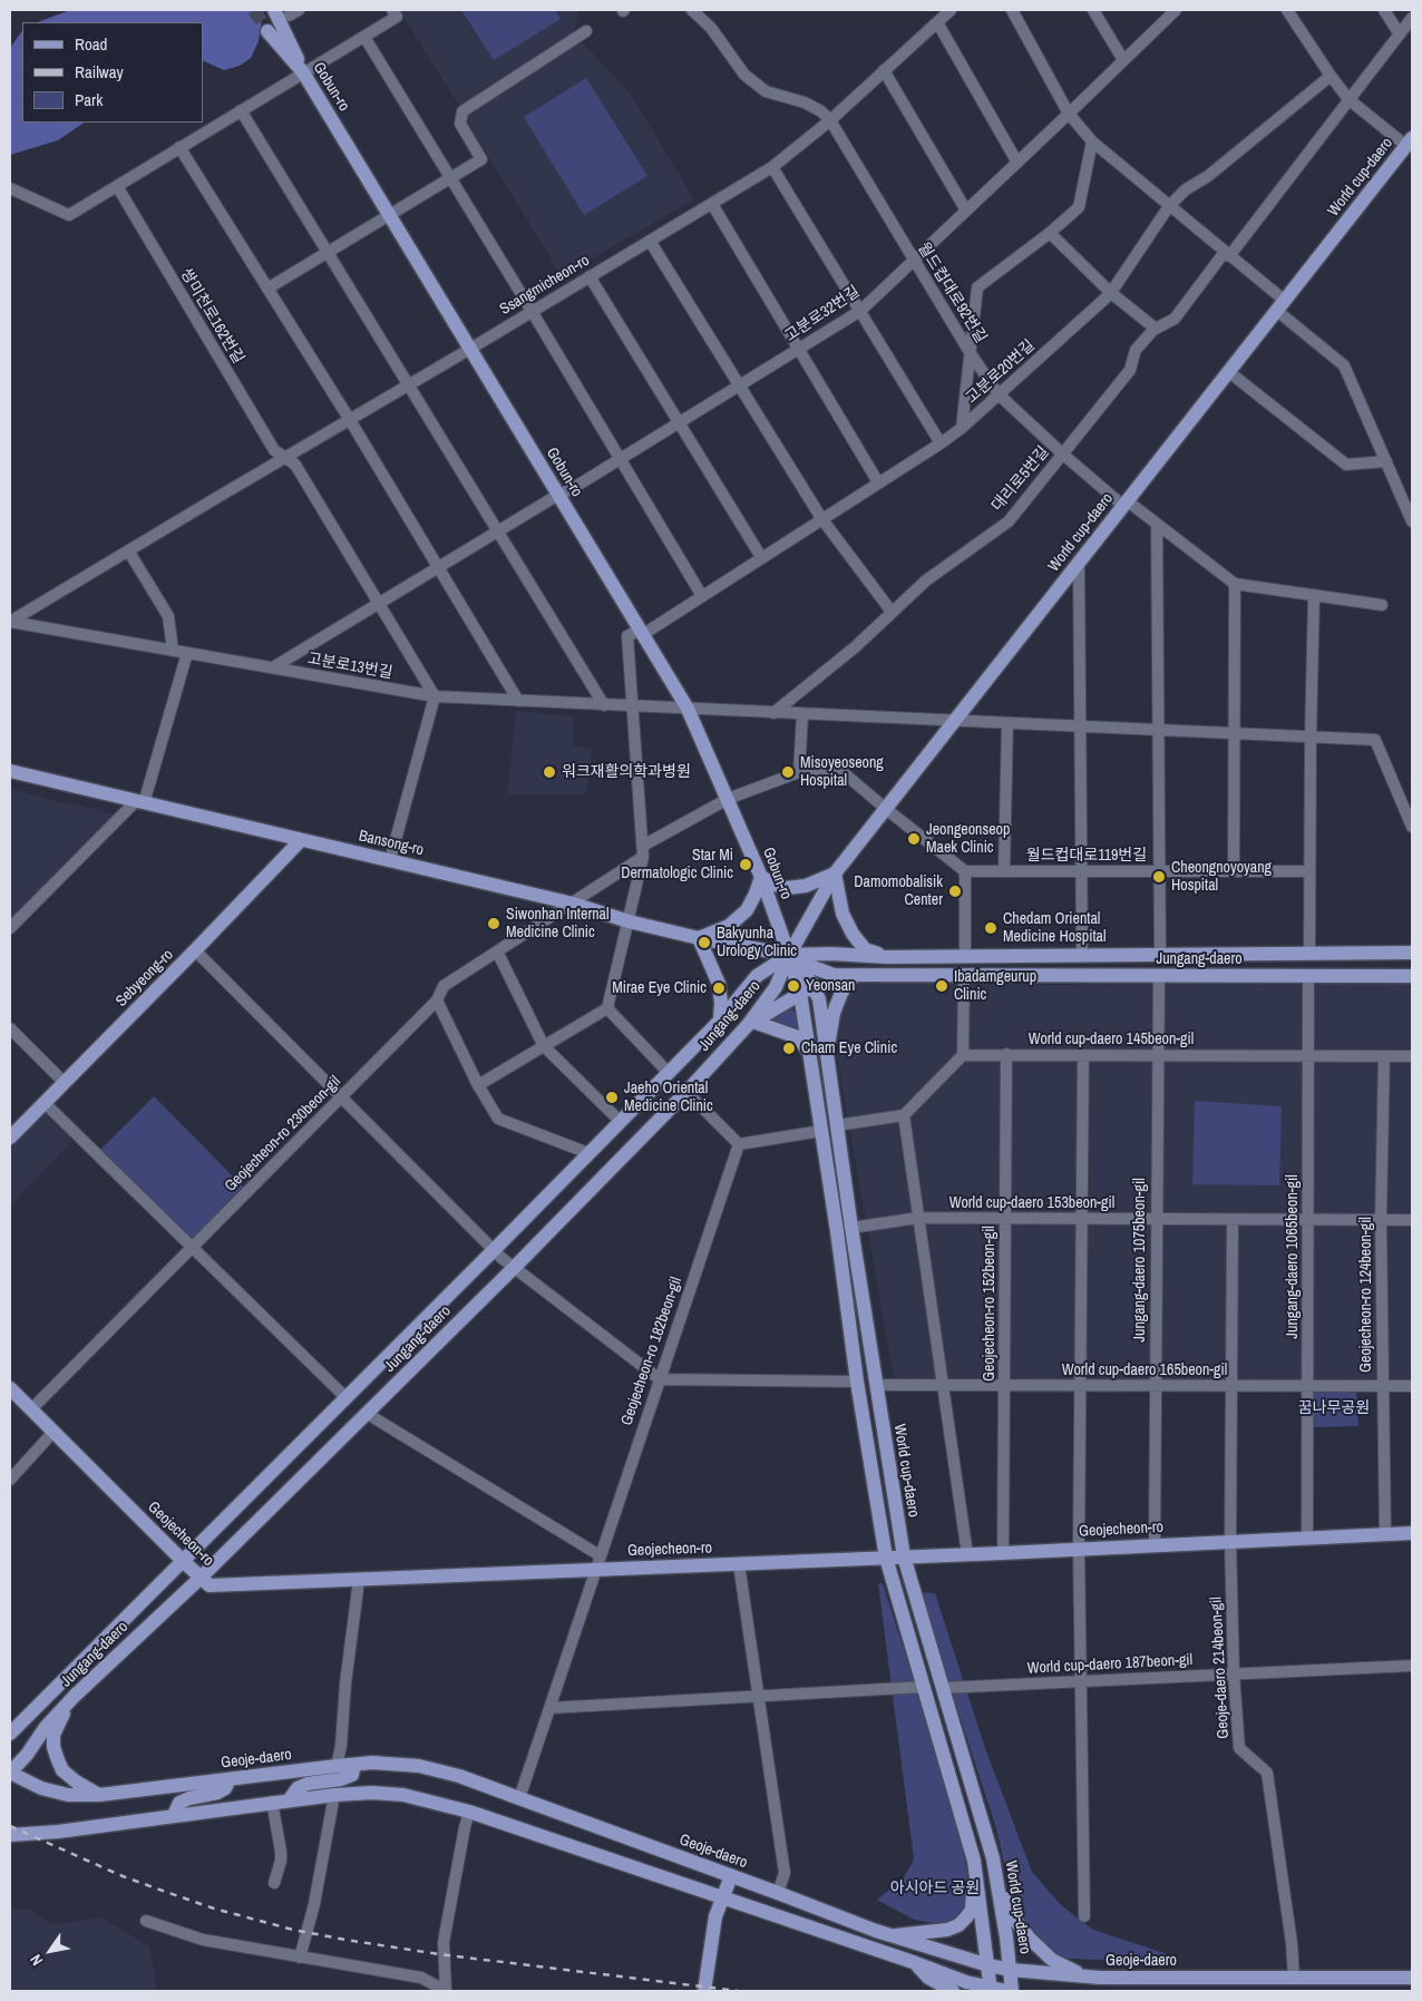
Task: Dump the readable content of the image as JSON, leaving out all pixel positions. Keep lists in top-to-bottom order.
{
  "streets": {
    "main road": [
      "Gobun-ro",
      "World cup-daero",
      "Bansong-ro",
      "Jungang-daero",
      "Sebyeong-ro",
      "Geojecheon-ro",
      "Geoje-daero"
    ],
    "street": [
      "Ssangmicheon-ro",
      "월드컵대로92번길",
      "고분로32번길",
      "쌍미천로162번길",
      "고분로20번길",
      "대리로5번길",
      "고분로13번길",
      "월드컵대로119번길",
      "World cup-daero 145beon-gil",
      "Geojecheon-ro 230beon-gil",
      "World cup-daero 153beon-gil",
      "Jungang-daero 1065beon-gil",
      "Jungang-daero 1075beon-gil",
      "Geojecheon-ro 124beon-gil",
      "Geojecheon-ro 152beon-gil",
      "Geojecheon-ro 182beon-gil",
      "World cup-daero 165beon-gil",
      "World cup-daero 187beon-gil",
      "Geoje-daero 214beon-gil"
    ]
  },
  "crossings": [
    ["Gobun-ro", "World cup-daero"],
    ["Gobun-ro", "Ssangmicheon-ro"],
    ["Gobun-ro", "고분로32번길"],
    ["Gobun-ro", "고분로20번길"],
    ["Gobun-ro", "고분로13번길"],
    ["Gobun-ro", "Bansong-ro"],
    ["Gobun-ro", "Jungang-daero"],
    ["Gobun-ro", "Geojecheon-ro 230beon-gil"],
    ["World cup-daero", "월드컵대로92번길"],
    ["World cup-daero", "고분로13번길"],
    ["World cup-daero", "Bansong-ro"],
    ["World cup-daero", "월드컵대로119번길"],
    ["World cup-daero", "Jungang-daero"],
    ["World cup-daero", "Geojecheon-ro 230beon-gil"],
    ["World cup-daero", "World cup-daero 153beon-gil"],
    ["World cup-daero", "World cup-daero 165beon-gil"],
    ["World cup-daero", "Geojecheon-ro"],
    ["World cup-daero", "World cup-daero 187beon-gil"],
    ["World cup-daero", "Geoje-daero"],
    ["Ssangmicheon-ro", "월드컵대로92번길"],
    ["Ssangmicheon-ro", "쌍미천로162번길"],
    ["Ssangmicheon-ro", "고분로13번길"],
    ["월드컵대로92번길", "고분로32번길"],
    ["월드컵대로92번길", "고분로20번길"],
    ["월드컵대로92번길", "대리로5번길"],
    ["고분로32번길", "쌍미천로162번길"],
    ["고분로32번길", "고분로13번길"],
    ["쌍미천로162번길", "고분로13번길"],
    ["대리로5번길", "고분로13번길"],
    ["Bansong-ro", "Jungang-daero"],
    ["Bansong-ro", "Sebyeong-ro"],
    ["Bansong-ro", "Geojecheon-ro 230beon-gil"],
    ["월드컵대로119번길", "Jungang-daero"],
    ["월드컵대로119번길", "Geojecheon-ro 230beon-gil"],
    ["Jungang-daero", "Geojecheon-ro 230beon-gil"],
    ["Jungang-daero", "Jungang-daero 1065beon-gil"],
    ["Jungang-daero", "Jungang-daero 1075beon-gil"],
    ["Jungang-daero", "Geojecheon-ro"],
    ["Jungang-daero", "Geoje-daero"],
    ["World cup-daero 145beon-gil", "Jungang-daero 1065beon-gil"],
    ["World cup-daero 145beon-gil", "Jungang-daero 1075beon-gil"],
    ["World cup-daero 145beon-gil", "Geojecheon-ro 124beon-gil"],
    ["World cup-daero 145beon-gil", "Geojecheon-ro 152beon-gil"],
    ["Geojecheon-ro 230beon-gil", "Geojecheon-ro"],
    ["World cup-daero 153beon-gil", "Jungang-daero 1065beon-gil"],
    ["World cup-daero 153beon-gil", "Jungang-daero 1075beon-gil"],
    ["World cup-daero 153beon-gil", "Geojecheon-ro 124beon-gil"],
    ["World cup-daero 153beon-gil", "Geojecheon-ro 152beon-gil"],
    ["World cup-daero 153beon-gil", "Geoje-daero 214beon-gil"],
    ["Jungang-daero 1065beon-gil", "World cup-daero 165beon-gil"],
    ["Jungang-daero 1065beon-gil", "Geojecheon-ro"],
    ["Jungang-daero 1075beon-gil", "World cup-daero 165beon-gil"],
    ["Jungang-daero 1075beon-gil", "Geojecheon-ro"],
    ["Geojecheon-ro 124beon-gil", "World cup-daero 165beon-gil"],
    ["Geojecheon-ro 124beon-gil", "Geojecheon-ro"],
    ["Geojecheon-ro 152beon-gil", "World cup-daero 165beon-gil"],
    ["Geojecheon-ro 152beon-gil", "Geojecheon-ro"],
    ["Geojecheon-ro 182beon-gil", "Geojecheon-ro"],
    ["Geojecheon-ro 182beon-gil", "Geoje-daero"],
    ["World cup-daero 165beon-gil", "Geoje-daero 214beon-gil"],
    ["Geojecheon-ro", "Geoje-daero 214beon-gil"],
    ["World cup-daero 187beon-gil", "Geoje-daero 214beon-gil"],
    ["Geoje-daero 214beon-gil", "Geoje-daero"]
  ],
  "parks": ["꿈나무공원", "아시아드 공원"],
  "places": [
    "워크재활의학과병원",
    "Misoyeoseong Hospital",
    "Jeongeonseop Maek Clinic",
    "Star Mi Dermatologic Clinic",
    "Cheongnoyoyang Hospital",
    "Damomobalisik Center",
    "Siwonhan Internal Medicine Clinic",
    "Chedam Oriental Medicine Hospital",
    "Bakyunha Urology Clinic",
    "Yeonsan",
    "Ibadamgeurup Clinic",
    "Mirae Eye Clinic",
    "Cham Eye Clinic",
    "Jaeho Oriental Medicine Clinic"
  ],
  "legend": ["Road", "Railway", "Park"],
  "north": "bottom left"
}
